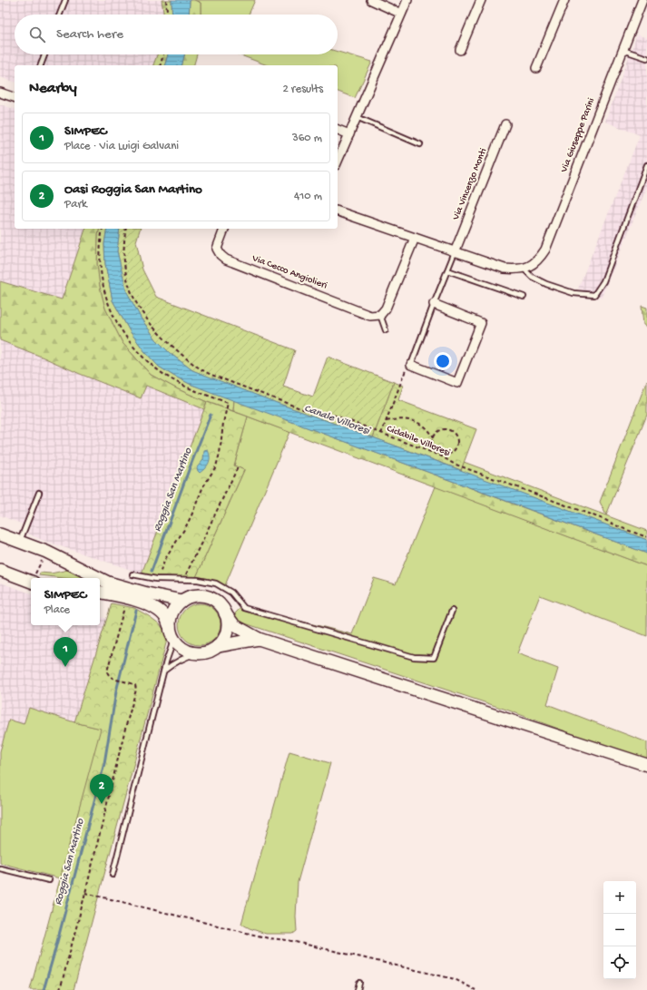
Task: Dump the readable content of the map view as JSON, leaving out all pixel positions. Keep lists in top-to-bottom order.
{
  "streets": {
    "street": ["Via Giuseppe Parini", "Via Vincenzo Monti", "Via Cecco Angiolieri"],
    "path": ["Ciclabile Villoresi"]
  },
  "crossings": [
    ["Via Giuseppe Parini", "Via Vincenzo Monti"]
  ],
  "water": ["Canale Villoresi", "Roggia San Martino"],
  "page": {
    "search": "Search here",
    "heading": ["Nearby", "2 results"],
    "list": [
      {
        "mark": "1",
        "name": "SIMPEC",
        "note": "Place · Via Luigi Galvani",
        "value": "360 m"
      },
      {
        "mark": "2",
        "name": "Oasi Roggia San Martino",
        "note": "Park",
        "value": "410 m"
      }
    ],
    "popup": ["SIMPEC", "Place"],
    "pins": ["1", "2"],
    "map_buttons": ["+", "−"]
  }
}
